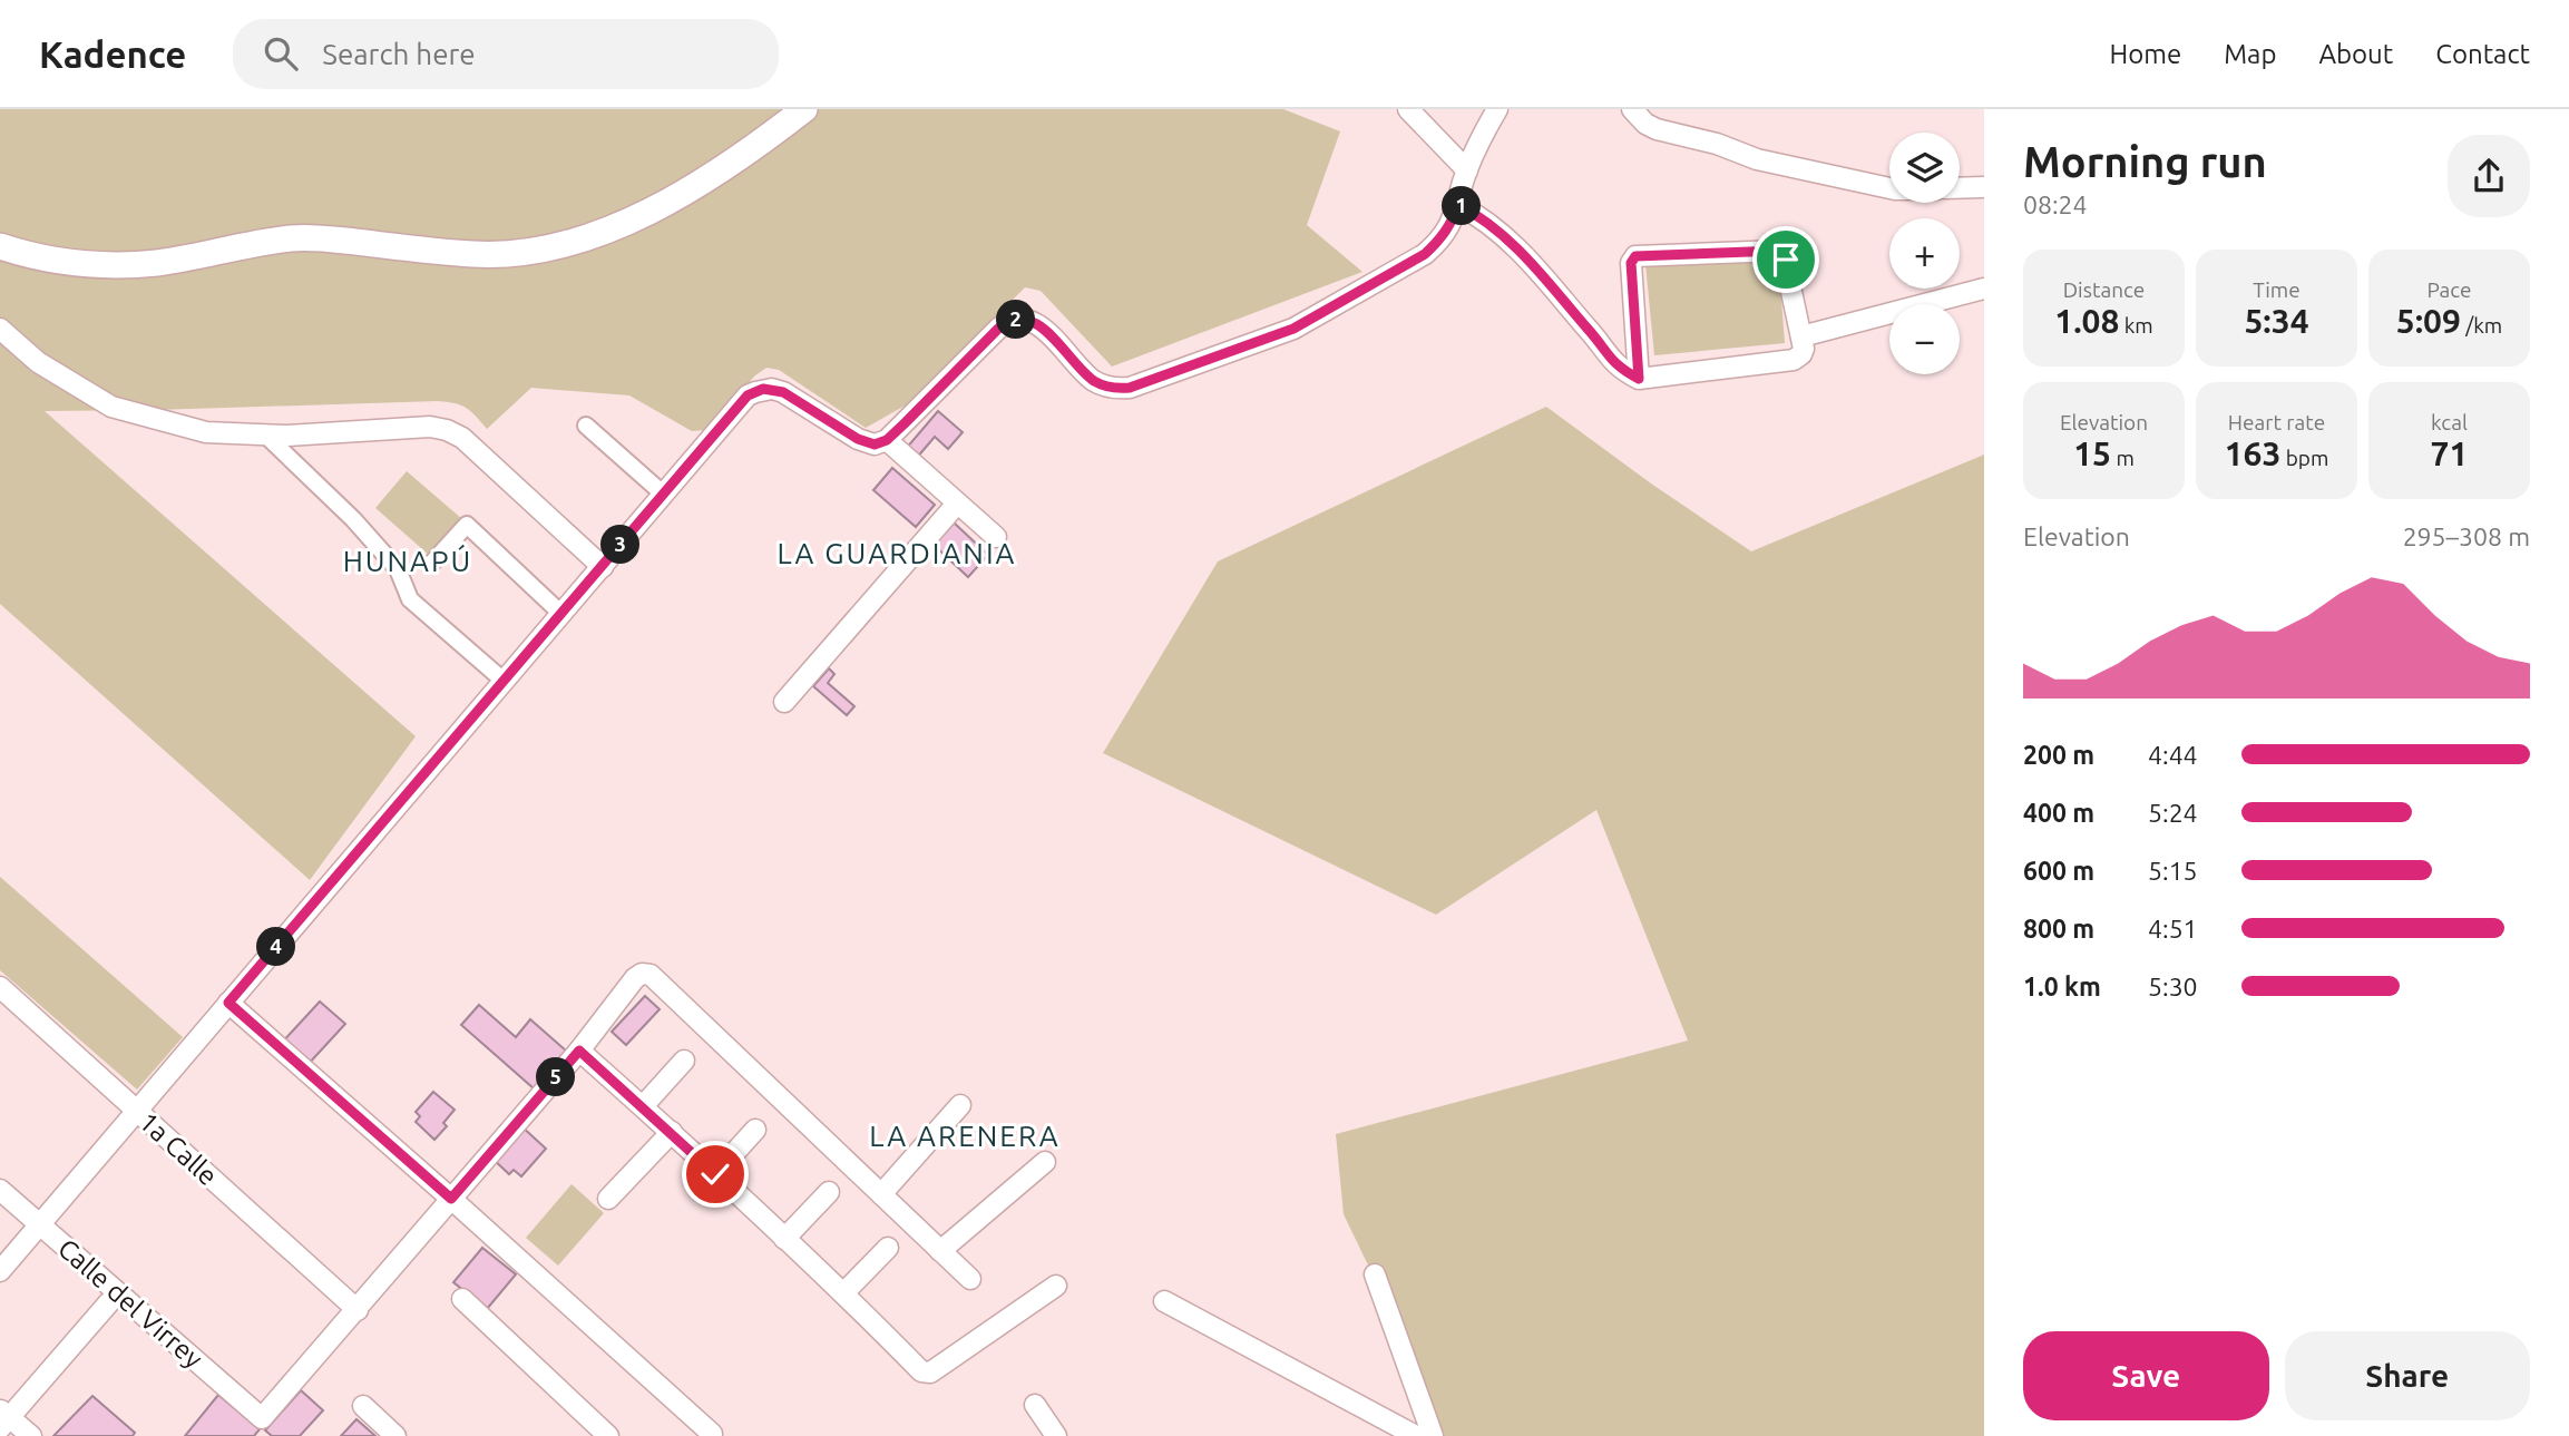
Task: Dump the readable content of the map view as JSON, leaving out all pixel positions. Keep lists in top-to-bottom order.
{
  "streets": {
    "street": ["1a Calle", "Calle del Virrey"]
  },
  "crossings": [
    ["1a Calle", "Calle del Virrey"]
  ],
  "districts": ["LA GUARDIANIA", "HUNAPÚ", "LA ARENERA"],
  "page": {
    "header": "Kadence",
    "search": "Search here",
    "nav": [
      "Home",
      "Map",
      "About",
      "Contact"
    ],
    "heading": ["Morning run", "08:24"],
    "map_buttons": ["+", "−"],
    "pins": [
      "1",
      "2",
      "3",
      "4",
      "5"
    ],
    "stats": [
      ["Distance", "1.08 km"],
      ["Time", "5:34"],
      ["Pace", "5:09 /km"],
      ["Elevation", "15 m"],
      ["Heart rate", "163 bpm"],
      ["kcal", "71"]
    ],
    "chart": ["Elevation", "295–308 m"],
    "list": [
      {
        "name": "200 m",
        "note": "4:44"
      },
      {
        "name": "400 m",
        "note": "5:24"
      },
      {
        "name": "600 m",
        "note": "5:15"
      },
      {
        "name": "800 m",
        "note": "4:51"
      },
      {
        "name": "1.0 km",
        "note": "5:30"
      }
    ],
    "buttons": ["Save", "Share"]
  }
}
